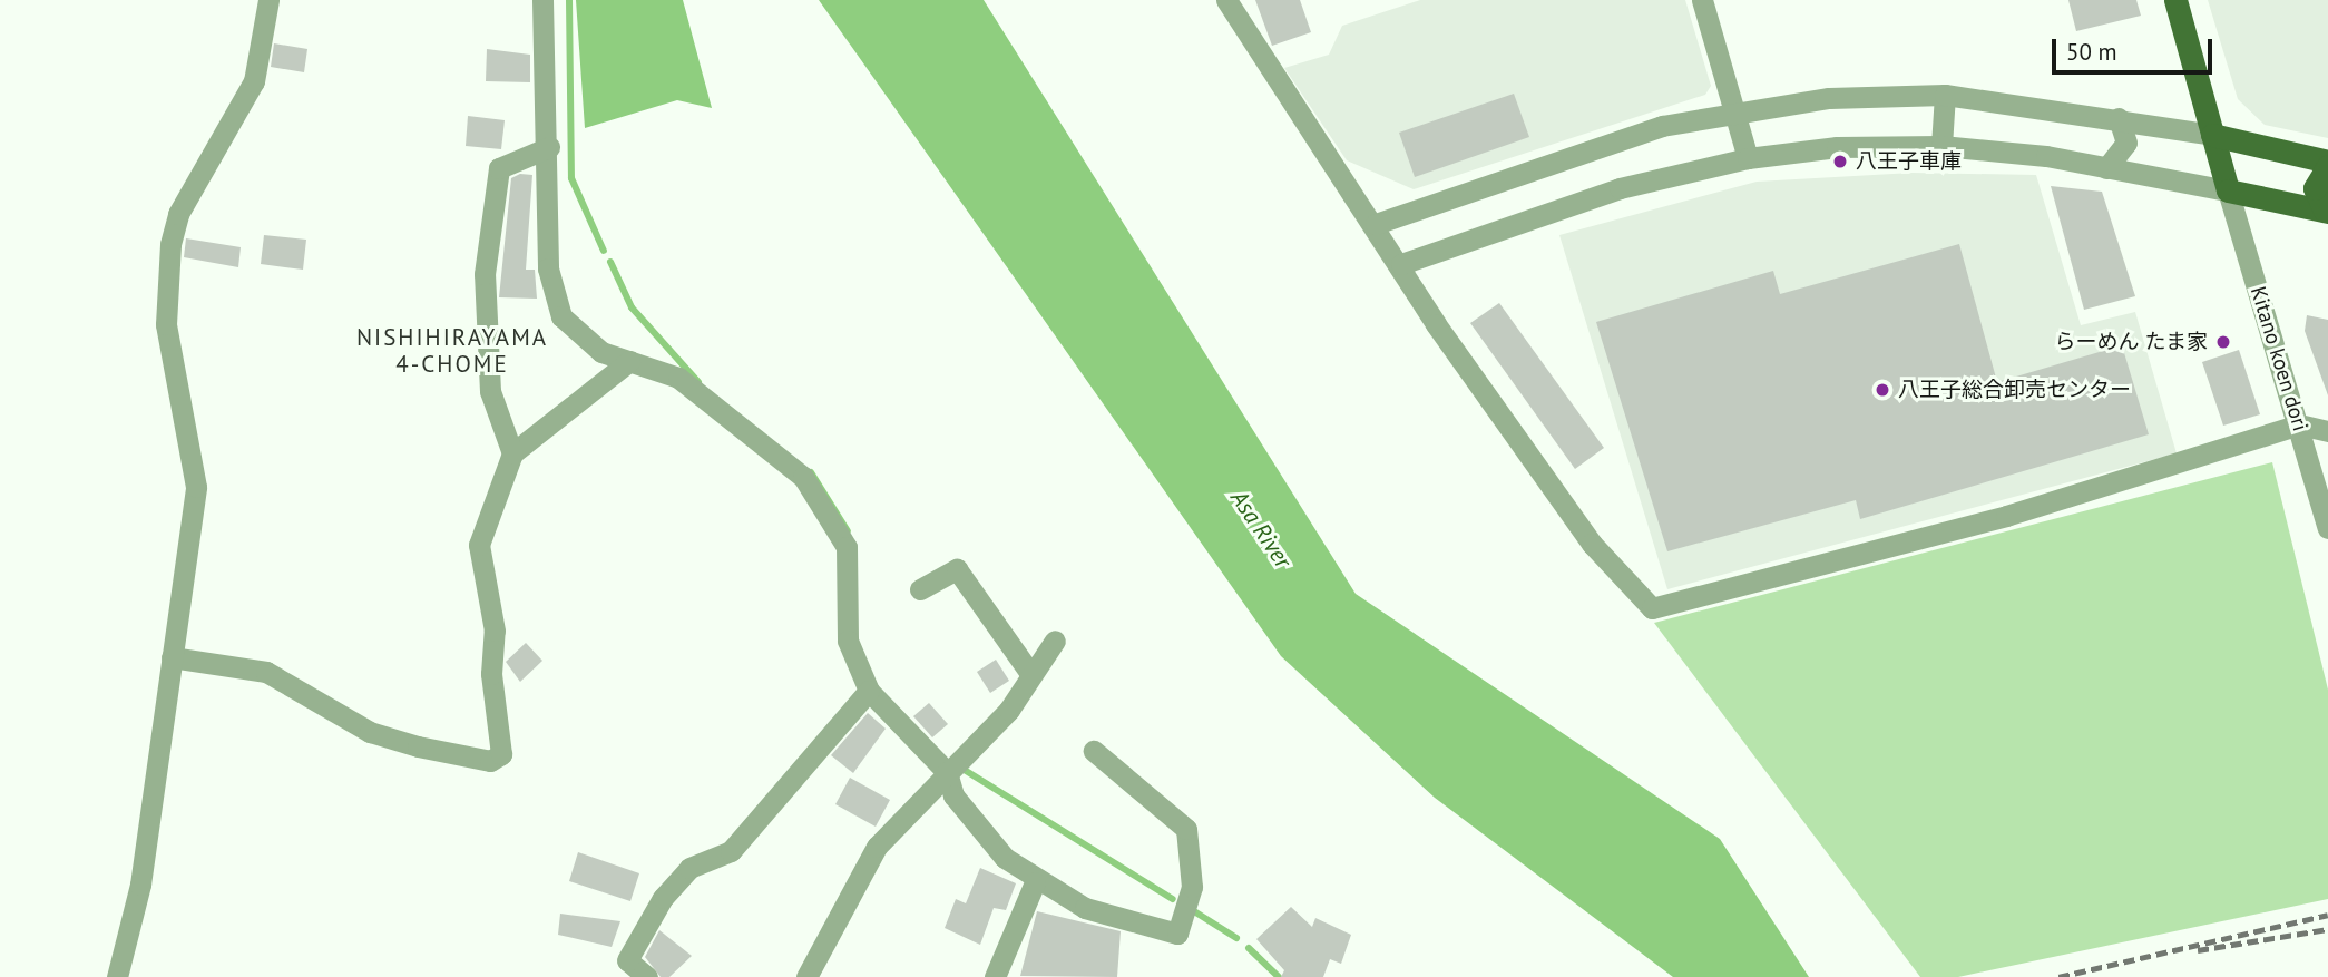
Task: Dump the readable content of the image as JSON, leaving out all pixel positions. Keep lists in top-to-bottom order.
{
  "streets": {
    "street": ["Kitano koen dori"]
  },
  "districts": ["NISHIHIRAYAMA 4-CHOME"],
  "water": ["Asa River"],
  "places": ["八王子車庫", "らーめん たま家", "八王子総合卸売センター"],
  "scale_bar": "50 m"
}
